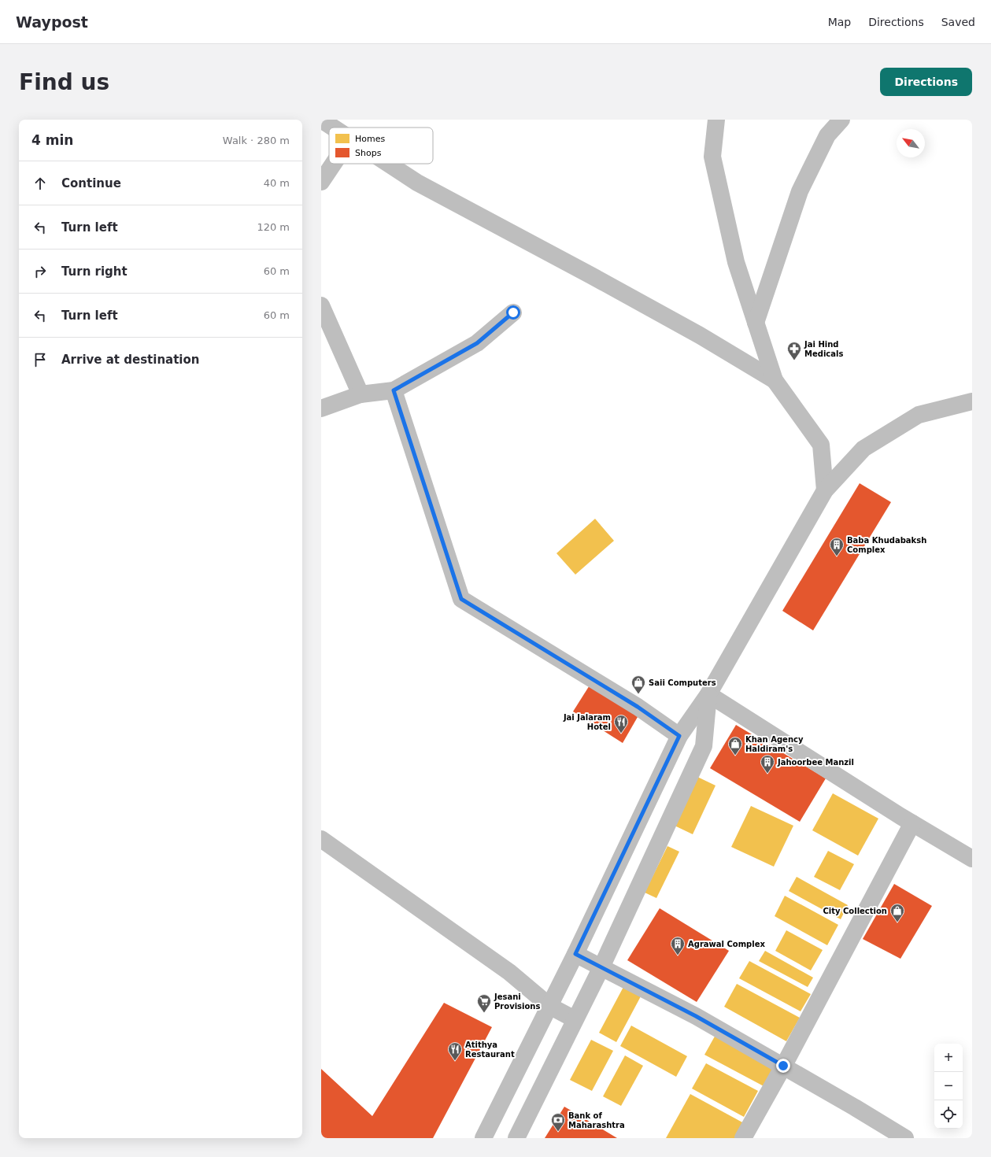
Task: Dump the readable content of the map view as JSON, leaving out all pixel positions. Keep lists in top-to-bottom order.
{
  "places": {
    "pharmacy": ["Jai Hind Medicals"],
    "building": ["Baba Khudabaksh Complex", "Jahoorbee Manzil", "Agrawal Complex"],
    "shop": ["Saii Computers", "Khan Agency Haldiram's", "City Collection"],
    "restaurant": ["Jai Jalaram Hotel", "Atithya Restaurant"],
    "supermarket": ["Jesani Provisions"],
    "bank": ["Bank of Maharashtra"]
  },
  "legend": ["Homes", "Shops"],
  "north": "top left",
  "page": {
    "header": "Waypost",
    "nav": ["Map", "Directions", "Saved"],
    "buttons": "Directions",
    "title": "Find us",
    "heading": ["4 min", "Walk · 280 m"],
    "list": [
      ["Continue", "40 m"],
      ["Turn left", "120 m"],
      ["Turn right", "60 m"],
      ["Turn left", "60 m"],
      "Arrive at destination"
    ],
    "map_buttons": ["+", "−"]
  }
}
